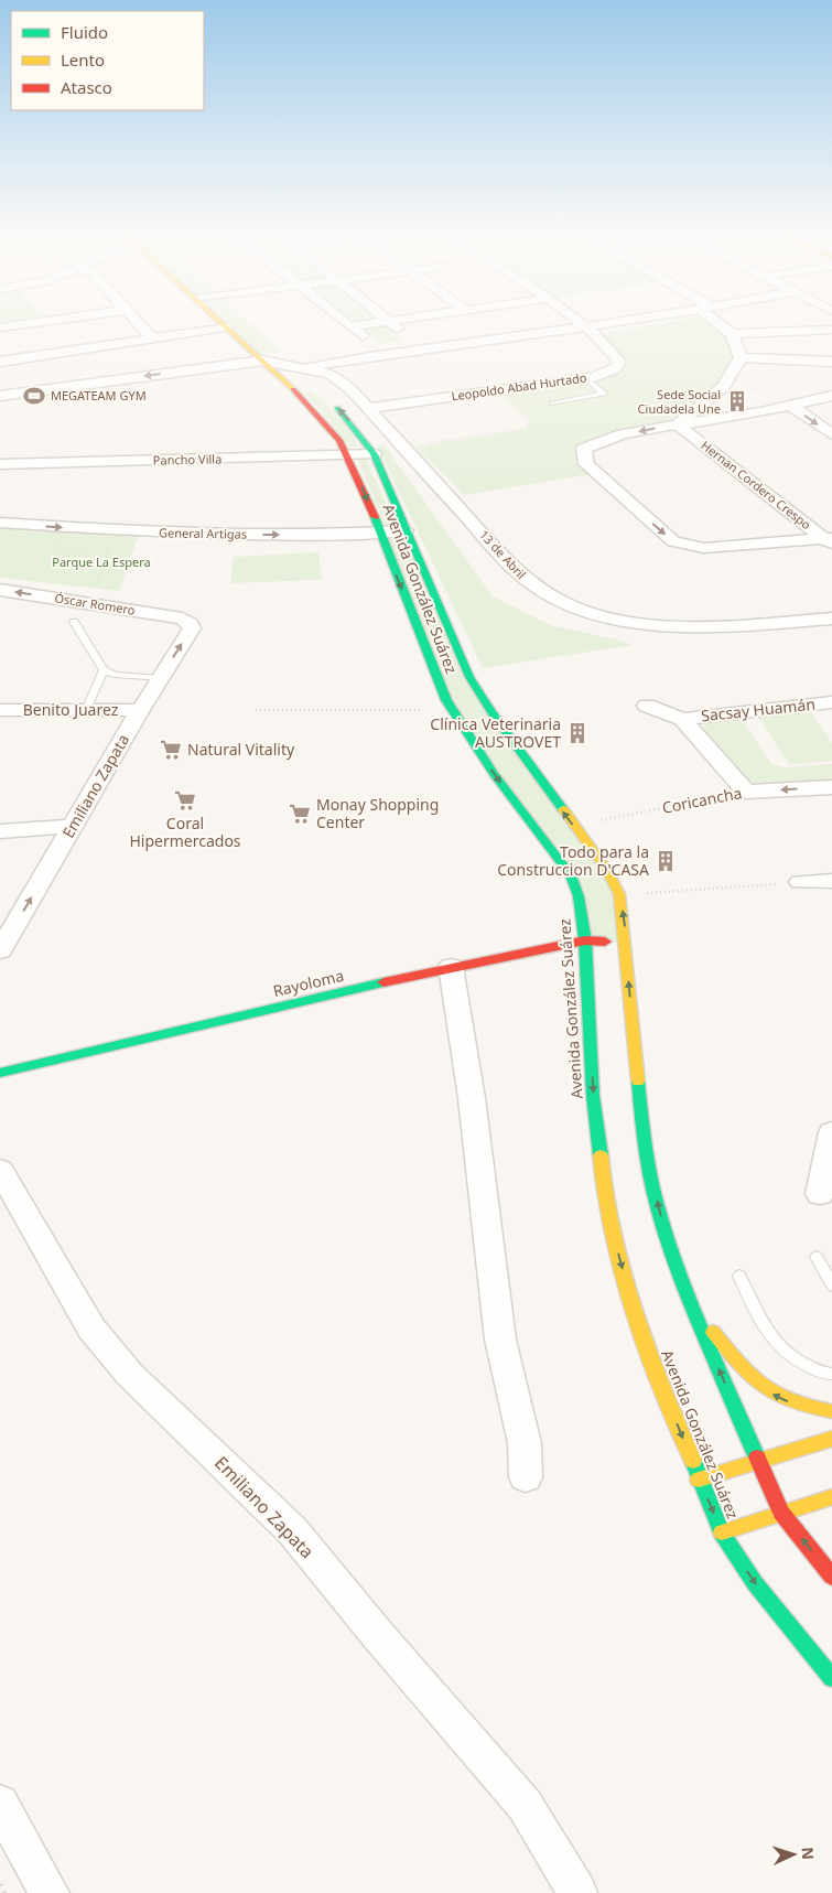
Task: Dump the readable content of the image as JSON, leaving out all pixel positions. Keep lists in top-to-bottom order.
{
  "streets": {
    "main road": ["Avenida González Suárez", "Rayoloma"],
    "street": [
      "Leopoldo Abad Hurtado",
      "Pancho Villa",
      "Hernan Cordero Crespo",
      "General Artigas",
      "13 de Abril",
      "Óscar Romero",
      "Benito Juarez",
      "Sacsay Huamán",
      "Emiliano Zapata",
      "Coricancha"
    ]
  },
  "crossings": [
    ["Leopoldo Abad Hurtado", "13 de Abril"],
    ["Pancho Villa", "Avenida González Suárez"],
    ["General Artigas", "Avenida González Suárez"],
    ["13 de Abril", "Avenida González Suárez"],
    ["Avenida González Suárez", "Coricancha"],
    ["Avenida González Suárez", "Rayoloma"],
    ["Óscar Romero", "Emiliano Zapata"],
    ["Benito Juarez", "Emiliano Zapata"],
    ["Sacsay Huamán", "Coricancha"]
  ],
  "parks": ["Parque La Espera"],
  "places": {
    "sports": ["MEGATEAM GYM"],
    "building": ["Sede Social Ciudadela Une", "Clínica Veterinaria AUSTROVET", "Todo para la Construccion D'CASA"],
    "supermarket": ["Natural Vitality", "Coral Hipermercados", "Monay Shopping Center"]
  },
  "legend": ["Fluido", "Lento", "Atasco"],
  "north": "right"
}
